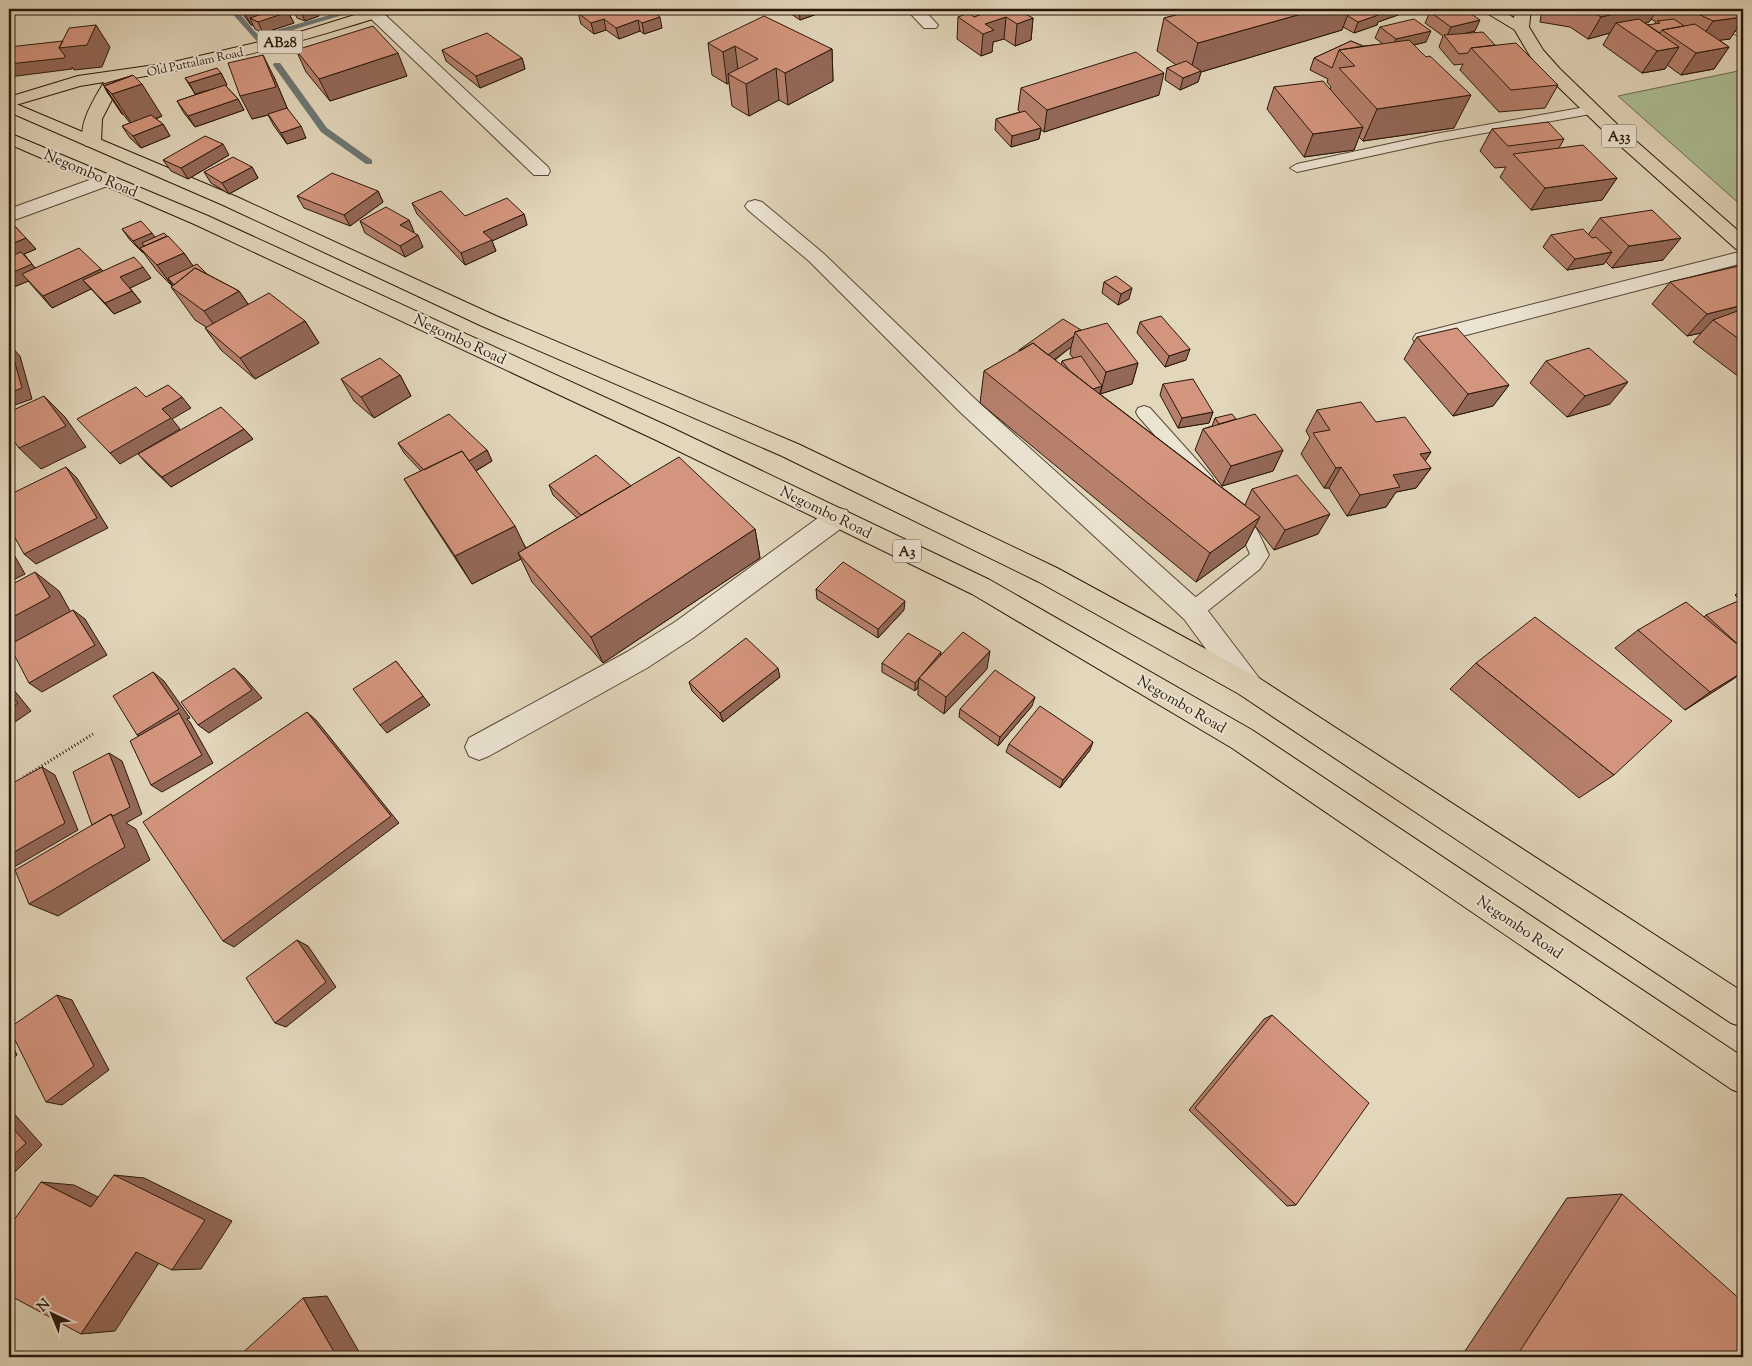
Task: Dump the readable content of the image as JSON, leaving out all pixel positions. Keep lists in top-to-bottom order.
{
  "streets": {
    "main road": [
      "AB28",
      "Old Puttalam Road",
      "A33",
      "Negombo Road",
      "A3"
    ]
  },
  "crossings": [
    ["Old Puttalam Road", "Negombo Road"]
  ],
  "north": "top left"
}
